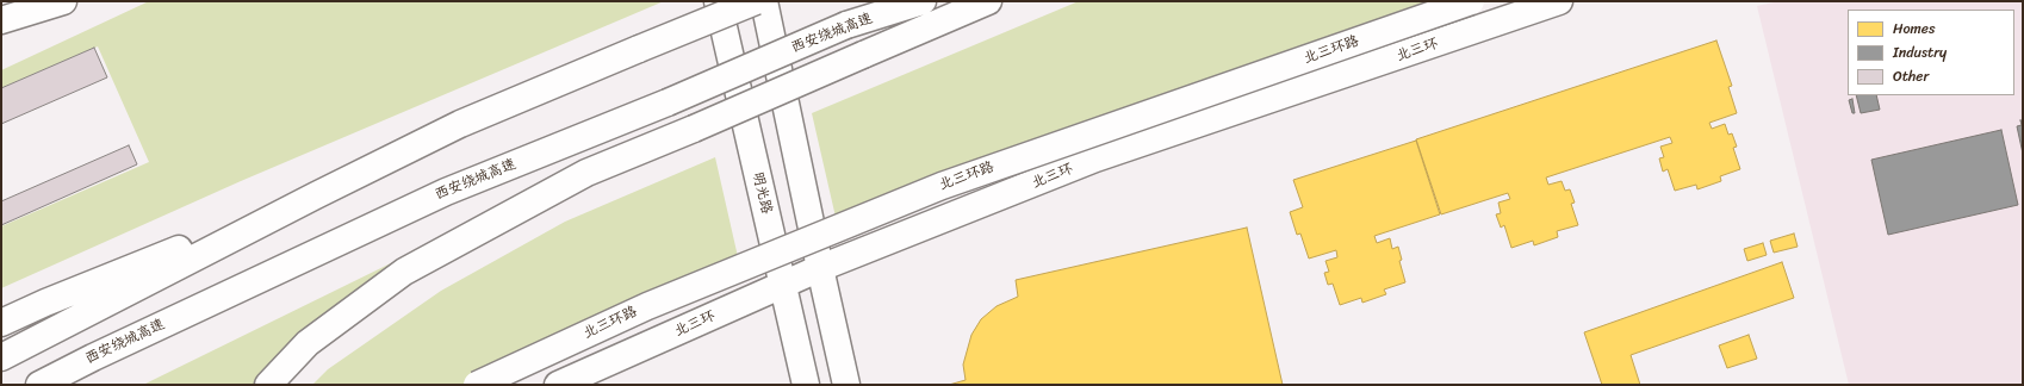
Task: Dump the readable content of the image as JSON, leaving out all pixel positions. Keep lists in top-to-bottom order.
{
  "streets": {
    "main road": [
      "西安绕城高速",
      "北三环路",
      "北三环",
      "明光路"
    ]
  },
  "crossings": [
    ["北三环", "明光路"]
  ],
  "legend": ["Homes", "Industry", "Other"]
}
